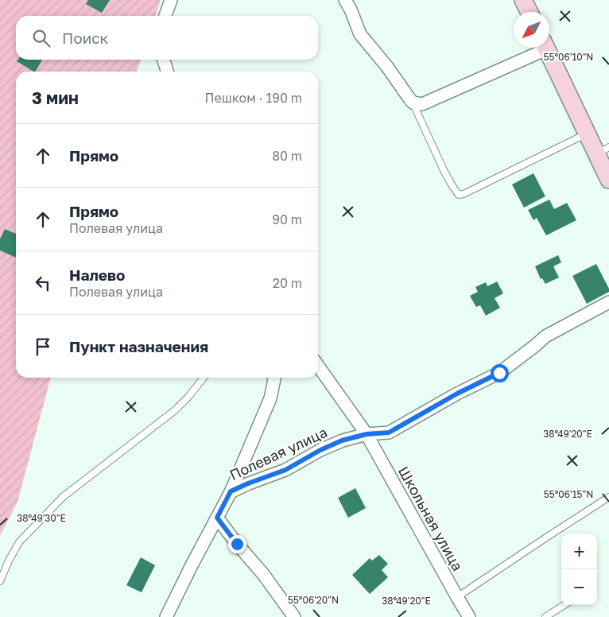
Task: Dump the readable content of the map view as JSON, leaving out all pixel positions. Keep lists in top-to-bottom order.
{
  "streets": {
    "street": ["Полевая улица", "Школьная улица"]
  },
  "crossings": [
    ["Полевая улица", "Школьная улица"]
  ],
  "north": "bottom left",
  "page": {
    "search": "Поиск",
    "heading": ["3 мин", "Пешком · 190 m"],
    "list": [
      ["Прямо", "80 m"],
      ["Прямо", "Полевая улица", "90 m"],
      ["Налево", "Полевая улица", "20 m"],
      "Пункт назначения"
    ],
    "map_buttons": ["+", "−"]
  },
  "coordinates": [
    "55°06'10\"N",
    "38°49'20\"E",
    "55°06'15\"N",
    "38°49'30\"E",
    "55°06'20\"N"
  ]
}
